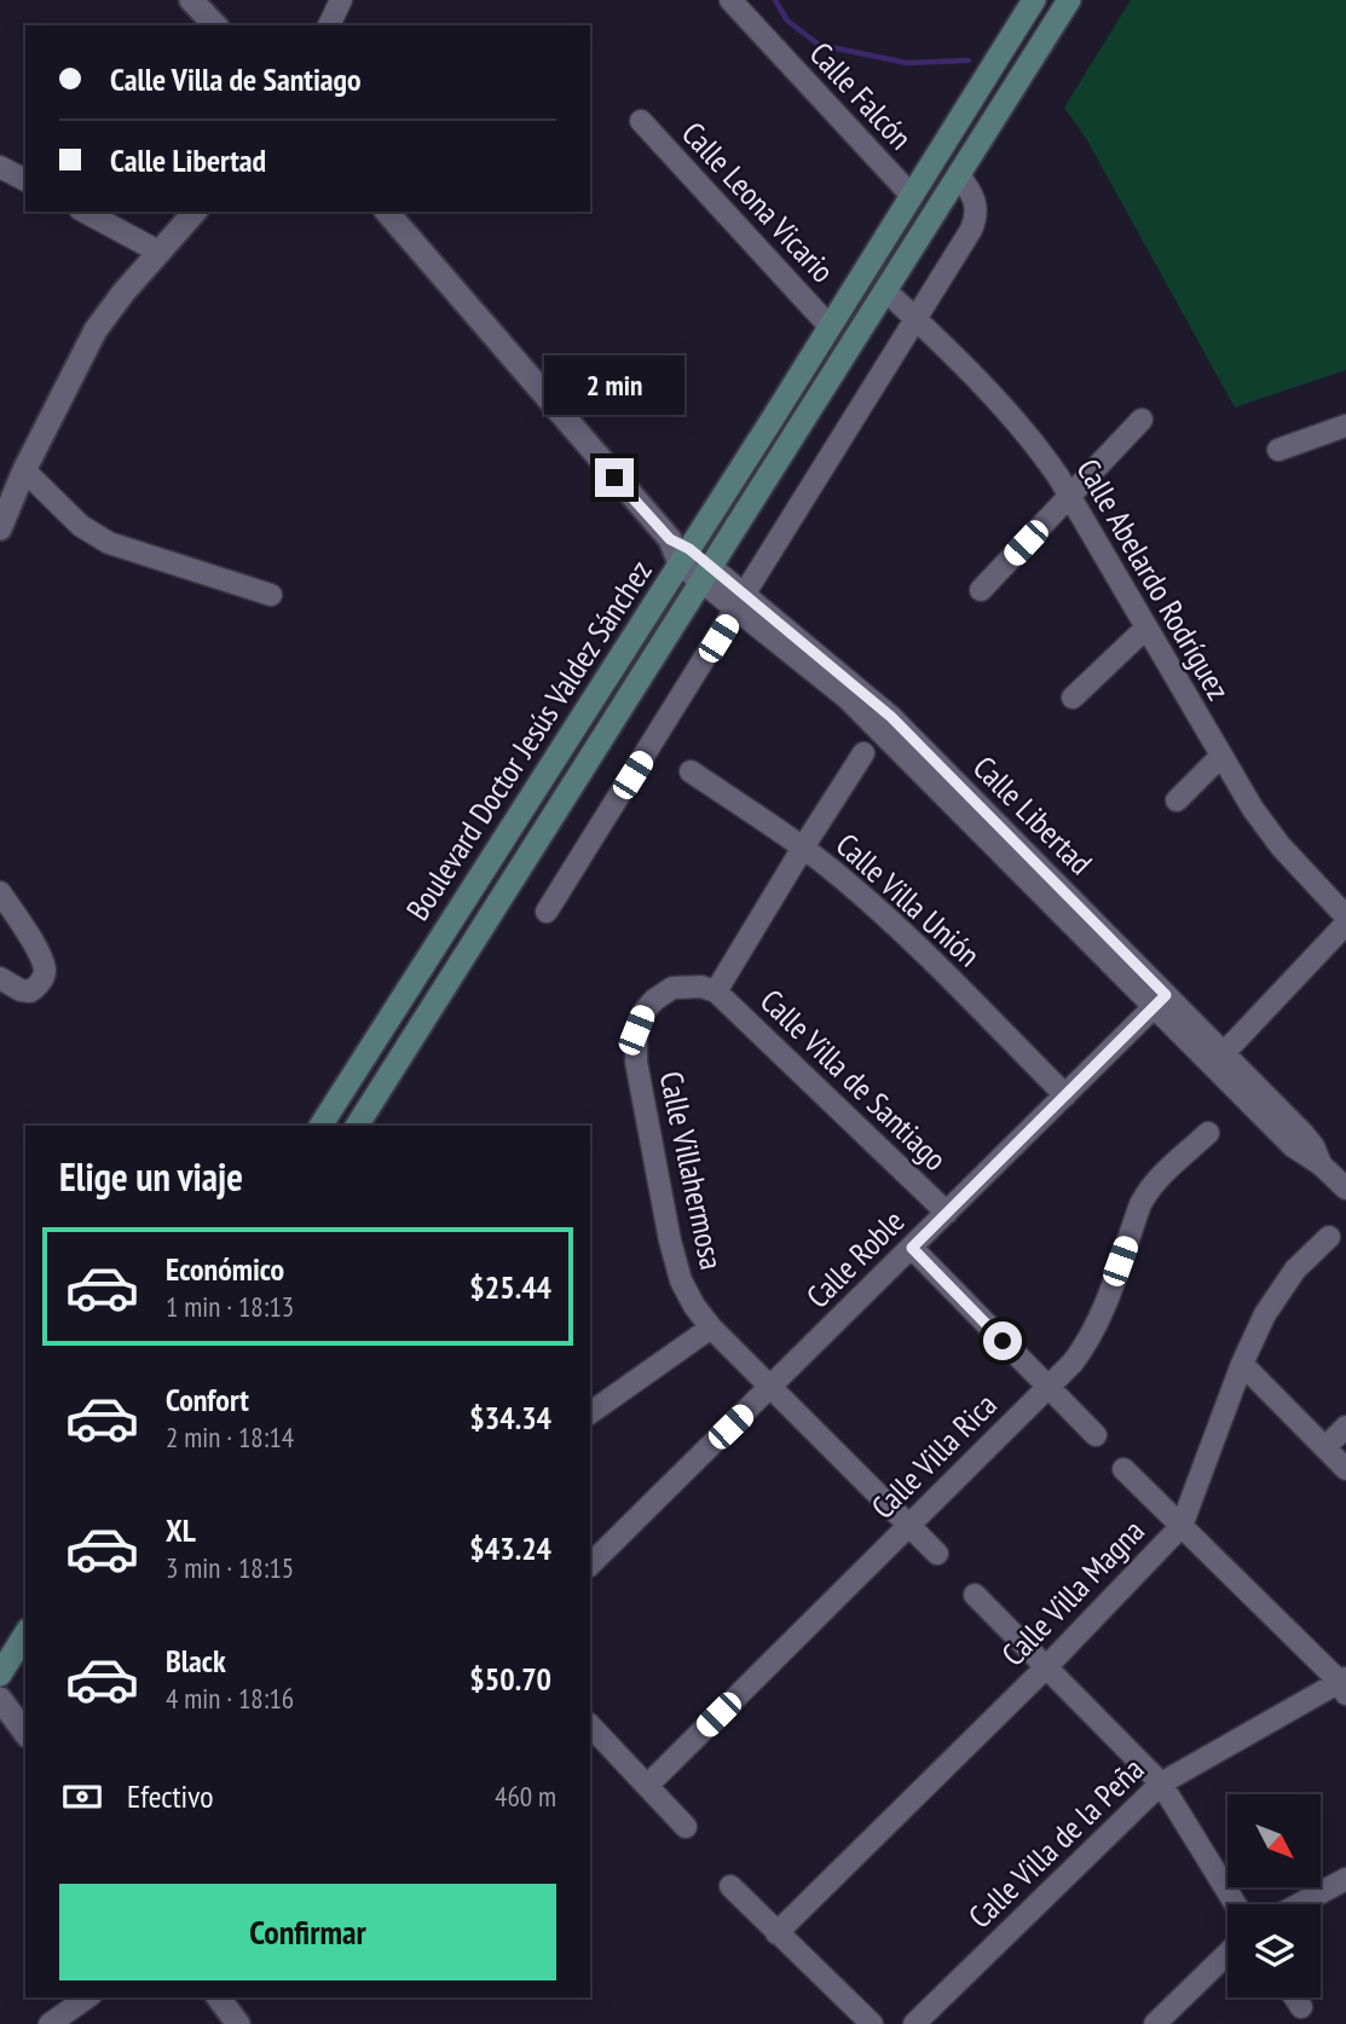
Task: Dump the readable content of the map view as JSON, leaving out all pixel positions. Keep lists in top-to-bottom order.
{
  "streets": {
    "main road": ["Boulevard Doctor Jesús Valdez Sánchez"],
    "street": [
      "Calle Falcón",
      "Calle Leona Vicario",
      "Calle Abelardo Rodríguez",
      "Calle Libertad",
      "Calle Villa Unión",
      "Calle Villa de Santiago",
      "Calle Villahermosa",
      "Calle Roble",
      "Calle Villa Rica",
      "Calle Villa Magna",
      "Calle Villa de la Peña"
    ]
  },
  "crossings": [
    ["Calle Falcón", "Boulevard Doctor Jesús Valdez Sánchez"],
    ["Calle Leona Vicario", "Boulevard Doctor Jesús Valdez Sánchez"],
    ["Calle Abelardo Rodríguez", "Boulevard Doctor Jesús Valdez Sánchez"],
    ["Boulevard Doctor Jesús Valdez Sánchez", "Calle Libertad"],
    ["Calle Libertad", "Calle Roble"],
    ["Calle Villa Unión", "Calle Roble"],
    ["Calle Villa de Santiago", "Calle Villahermosa"],
    ["Calle Villa de Santiago", "Calle Roble"],
    ["Calle Villahermosa", "Calle Roble"],
    ["Calle Villahermosa", "Calle Villa Rica"]
  ],
  "north": "bottom right",
  "page": {
    "banner": ["Calle Villa de Santiago", "Calle Libertad"],
    "bubble": "2 min",
    "heading": "Elige un viaje",
    "list": [
      {
        "name": "Económico",
        "note": "1 min · 18:13",
        "value": "$25.44"
      },
      {
        "name": "Confort",
        "note": "2 min · 18:14",
        "value": "$34.34"
      },
      {
        "name": "XL",
        "note": "3 min · 18:15",
        "value": "$43.24"
      },
      {
        "name": "Black",
        "note": "4 min · 18:16",
        "value": "$50.70"
      }
    ],
    "pay": ["Efectivo", "460 m"],
    "buttons": "Confirmar"
  }
}
